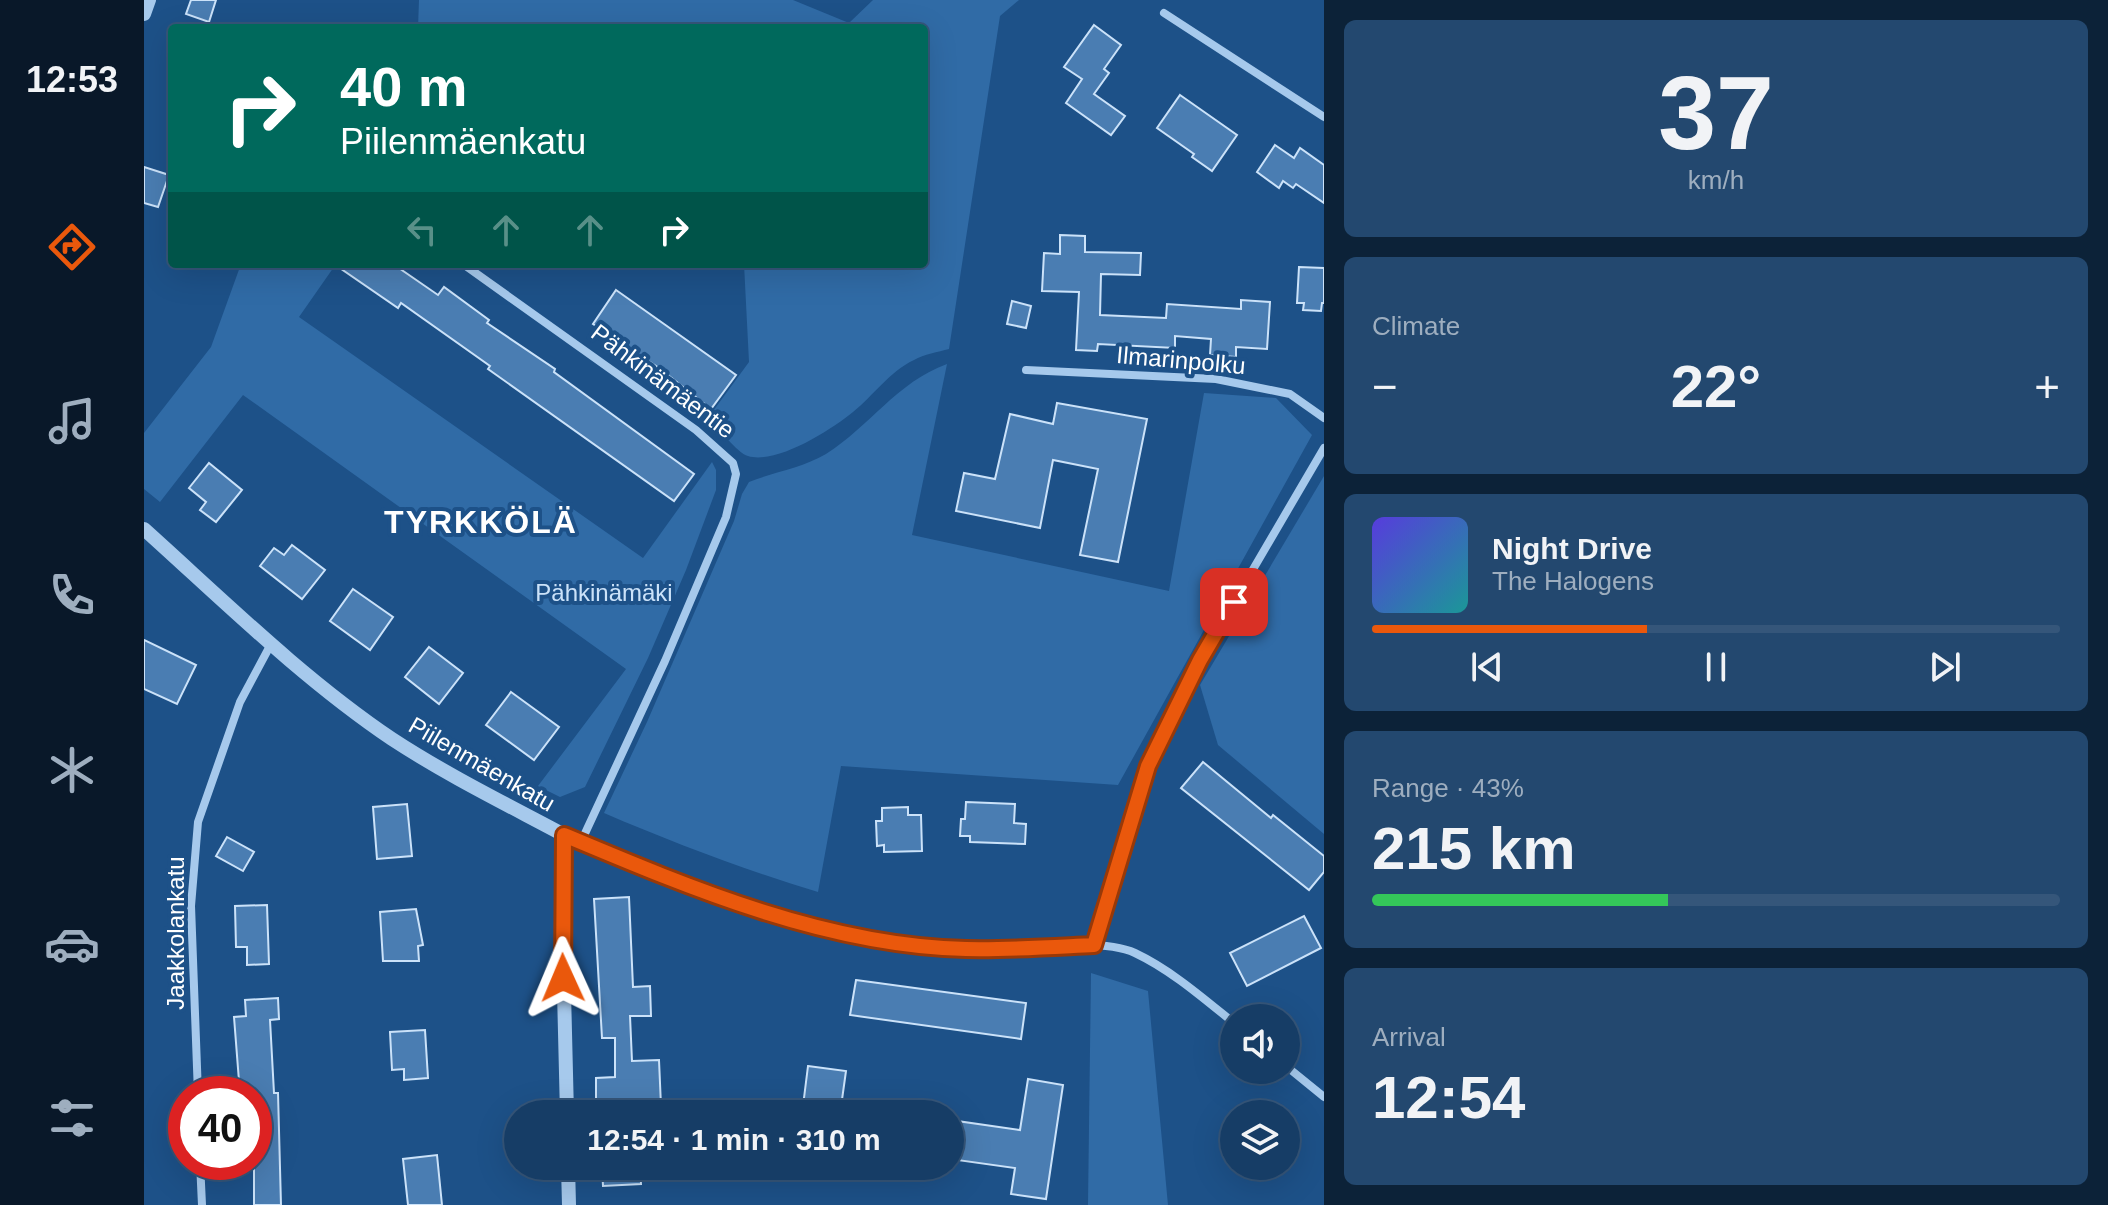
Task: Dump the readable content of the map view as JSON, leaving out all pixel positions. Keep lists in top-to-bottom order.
{
  "streets": {
    "street": [
      "Ilmarinpolku",
      "Pähkinämäentie",
      "Piilenmäenkatu",
      "Jaakkolankatu"
    ]
  },
  "crossings": [
    ["Pähkinämäentie", "Piilenmäenkatu"],
    ["Piilenmäenkatu", "Jaakkolankatu"]
  ],
  "districts": ["TYRKKÖLÄ"],
  "parks": ["Pähkinämäki"],
  "page": {
    "tabs": "12:53",
    "tile": [
      ["37", "km/h"],
      "Climate",
      ["Range · 43%", "215 km"],
      ["Arrival", "12:54"]
    ],
    "turn": ["40 m", "Piilenmäenkatu"],
    "heat": ["−", "22°", "+"],
    "song": ["Night Drive", "The Halogens"],
    "limit": "40",
    "trip": "12:54 · 1 min · 310 m"
  }
}
